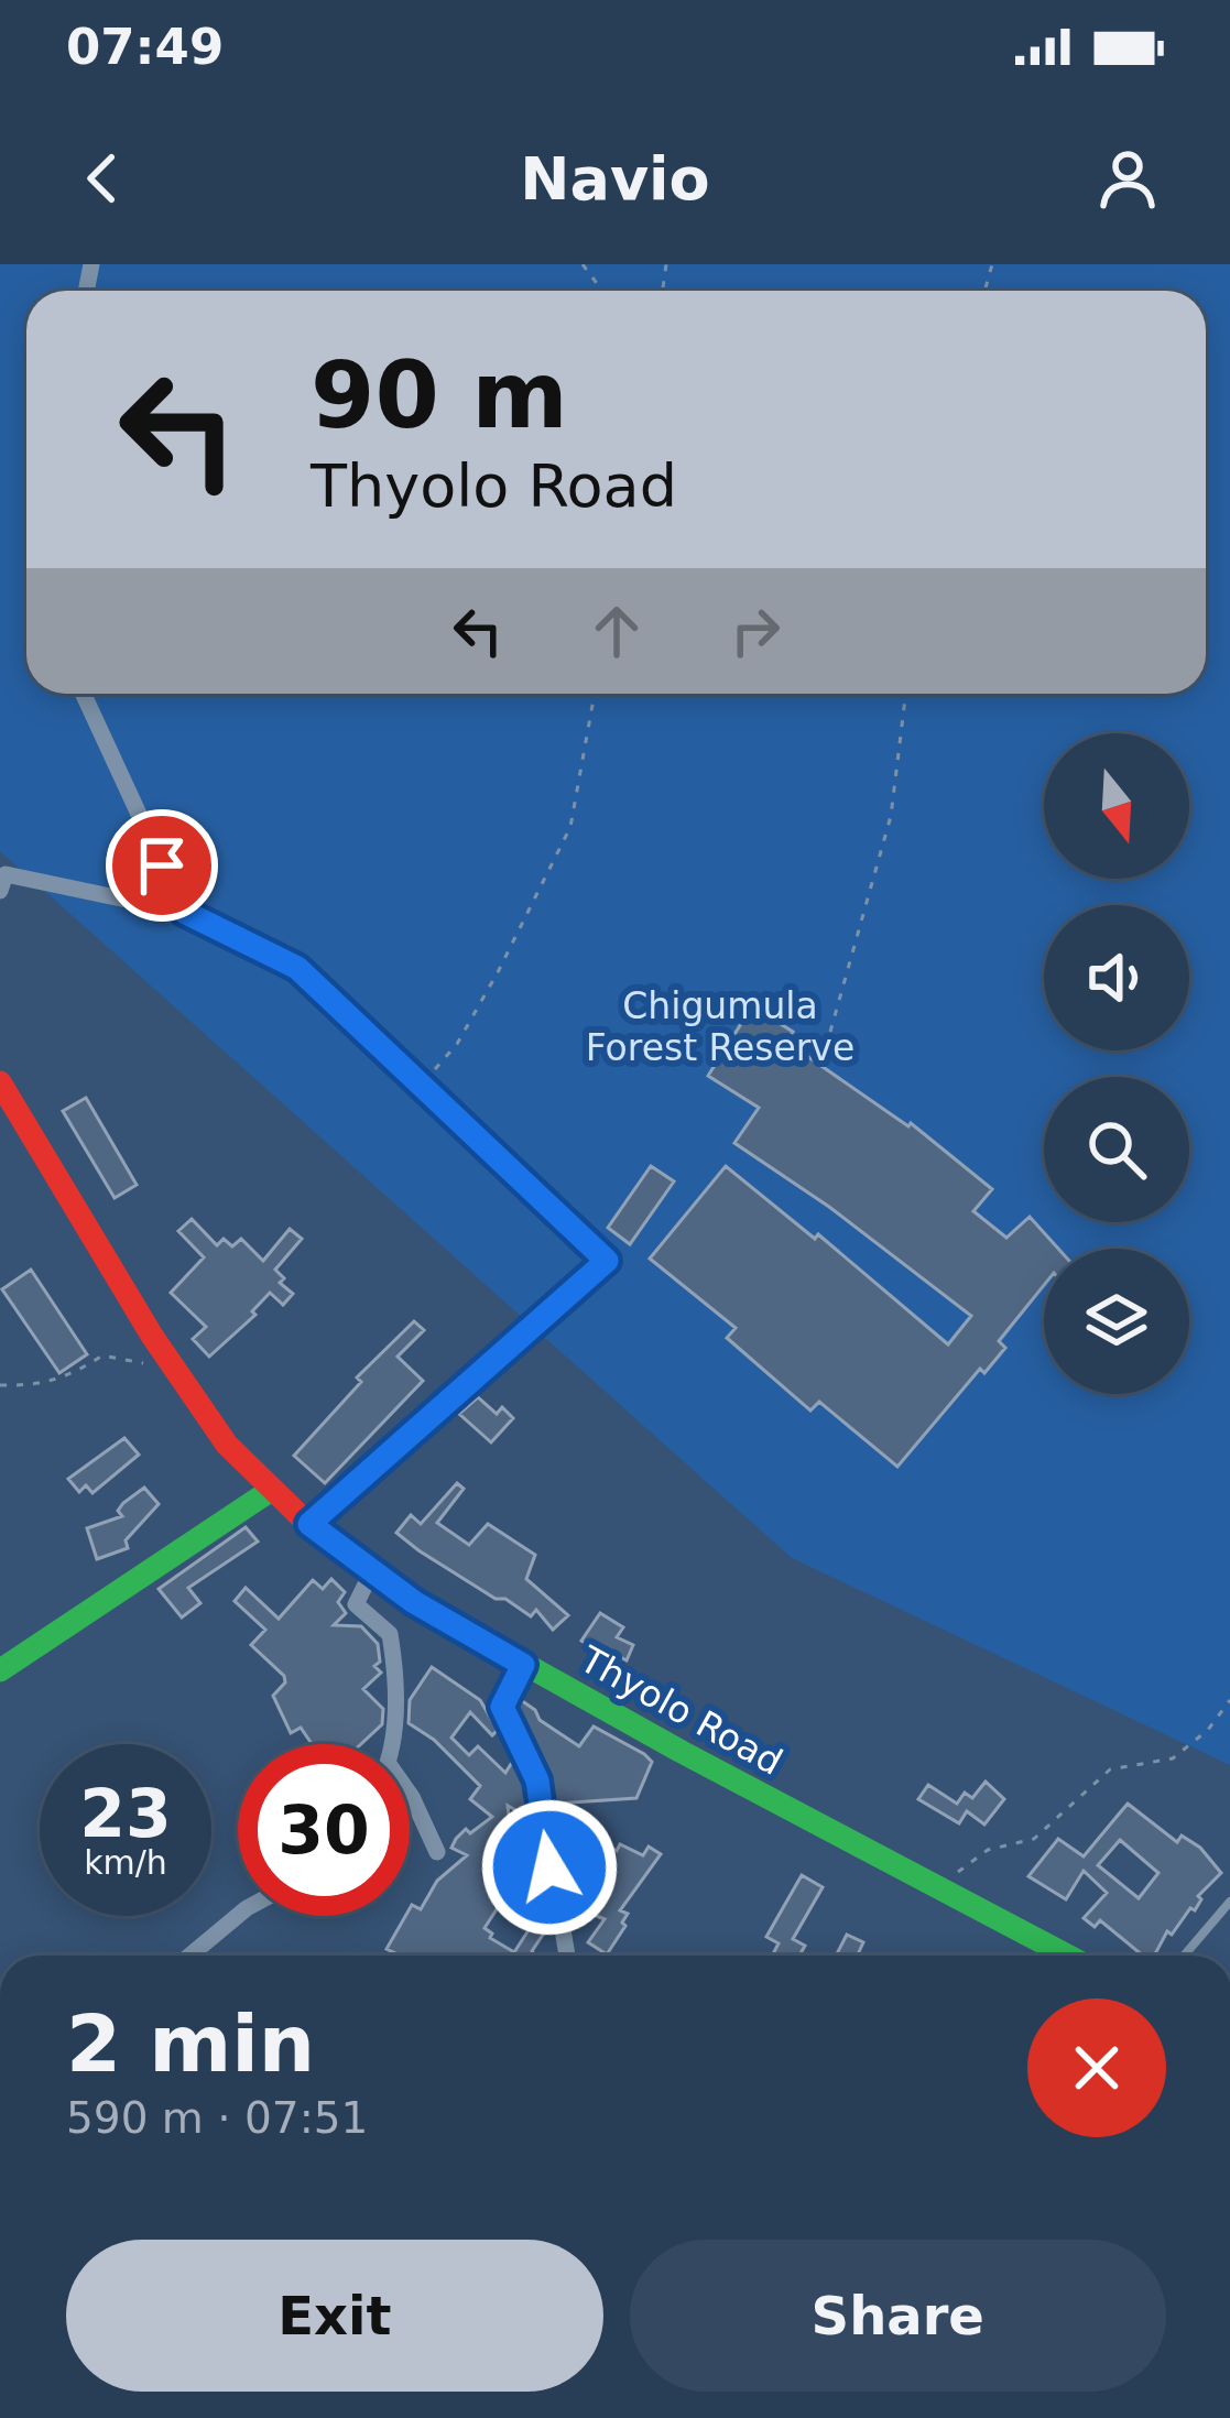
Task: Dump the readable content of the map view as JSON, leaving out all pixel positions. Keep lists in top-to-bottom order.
{
  "streets": {
    "main road": ["Thyolo Road"]
  },
  "parks": ["Chigumula Forest Reserve"],
  "north": "bottom",
  "page": {
    "status": "07:49",
    "header": "Navio",
    "turn": ["90 m", "Thyolo Road"],
    "speed": "23 km/h",
    "limit": "30",
    "heading": ["2 min", "590 m · 07:51"],
    "buttons": ["Exit", "Share"]
  }
}
